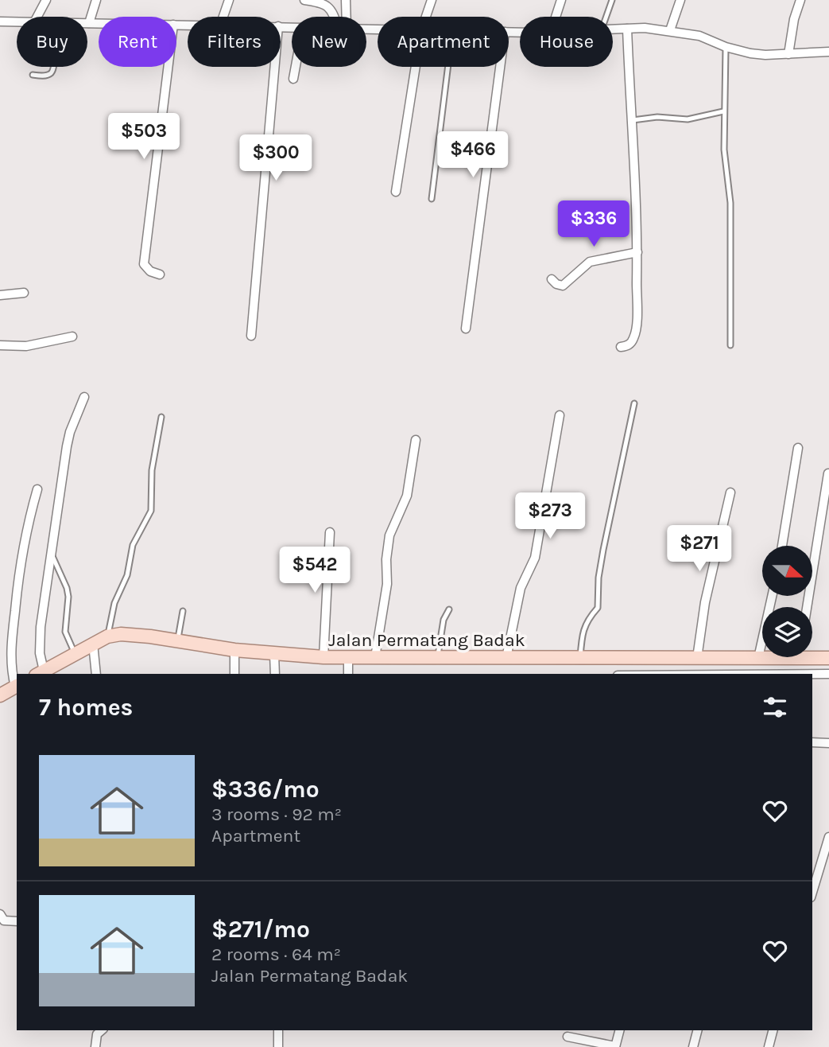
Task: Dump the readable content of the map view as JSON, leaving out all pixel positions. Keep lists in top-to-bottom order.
{
  "streets": {
    "main road": ["Jalan Permatang Badak"]
  },
  "north": "right",
  "page": {
    "chip": [
      "Buy",
      "Rent",
      "Filters",
      "New",
      "Apartment",
      "House"
    ],
    "price": [
      "$503",
      "$466",
      "$300",
      "$336",
      "$273",
      "$271",
      "$542"
    ],
    "heading": "7 homes",
    "list": [
      {
        "name": "$336/mo",
        "note": "3 rooms · 92 m² · Apartment"
      },
      {
        "name": "$271/mo",
        "note": "2 rooms · 64 m² · Jalan Permatang Badak"
      }
    ]
  }
}
